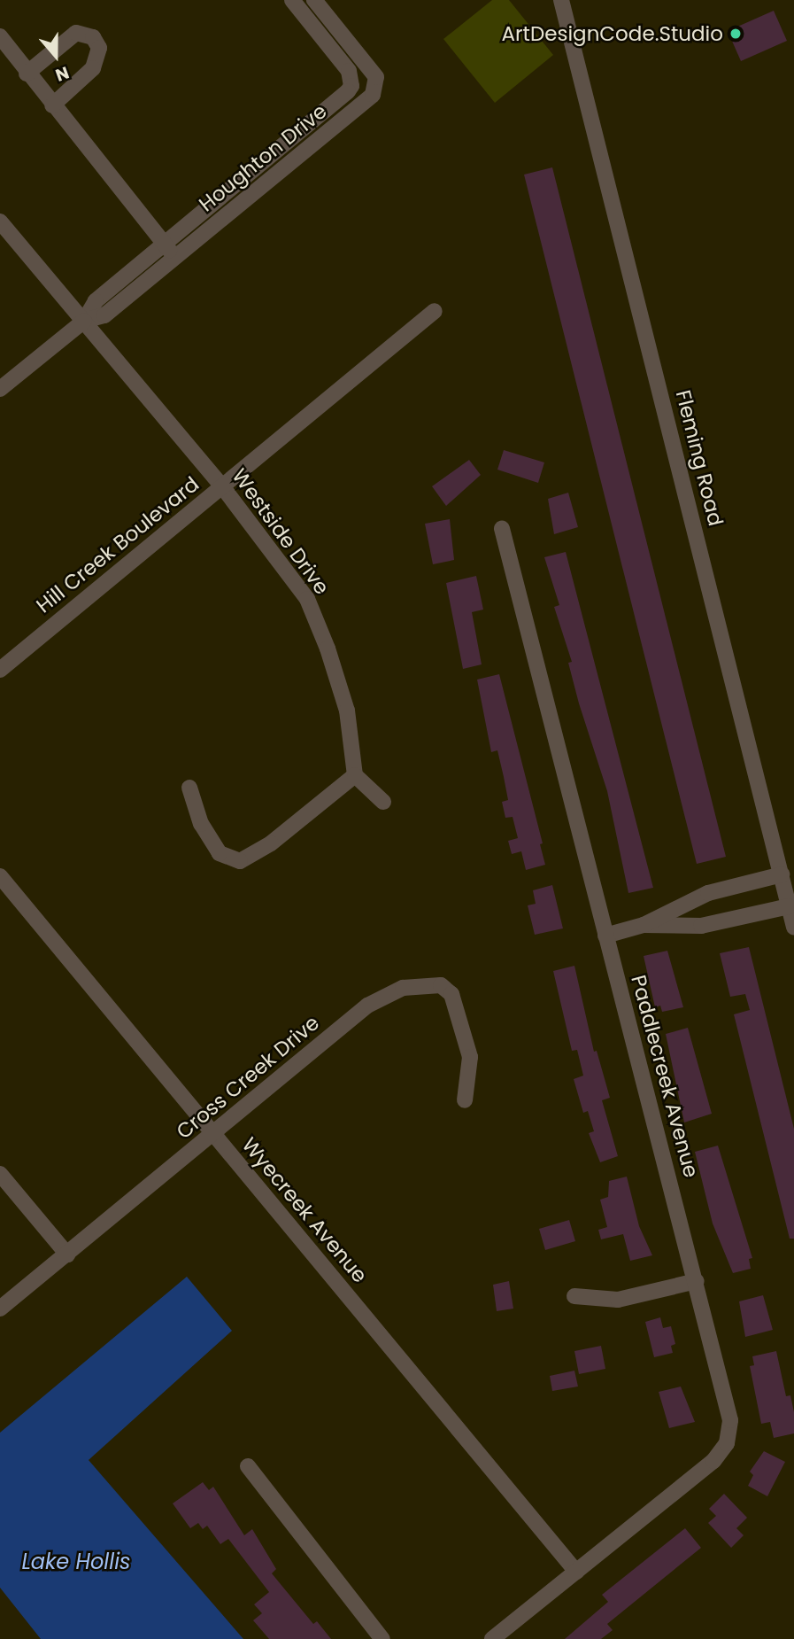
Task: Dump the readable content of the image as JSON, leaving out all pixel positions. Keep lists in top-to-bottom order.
{
  "streets": {
    "street": [
      "Houghton Drive",
      "Fleming Road",
      "Westside Drive",
      "Hill Creek Boulevard",
      "Paddlecreek Avenue",
      "Cross Creek Drive",
      "Wyecreek Avenue"
    ]
  },
  "crossings": [
    ["Houghton Drive", "Westside Drive"],
    ["Westside Drive", "Hill Creek Boulevard"],
    ["Paddlecreek Avenue", "Wyecreek Avenue"],
    ["Cross Creek Drive", "Wyecreek Avenue"]
  ],
  "water": ["Lake Hollis"],
  "places": ["ArtDesignCode.Studio"],
  "north": "bottom"
}
